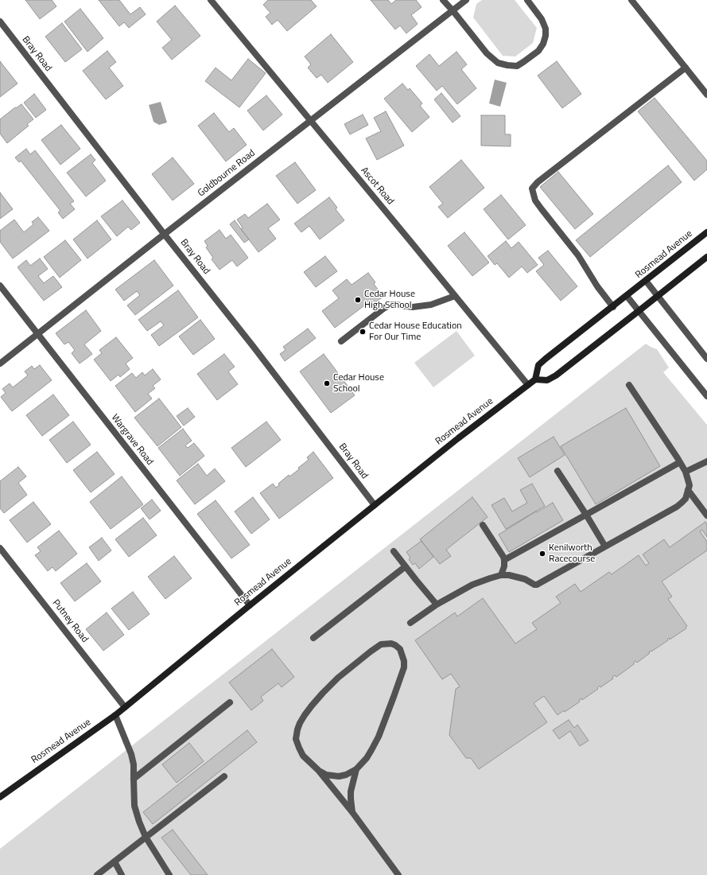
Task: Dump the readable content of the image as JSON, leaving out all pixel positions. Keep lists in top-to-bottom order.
{
  "streets": {
    "main road": ["Rosmead Avenue"],
    "street": [
      "Bray Road",
      "Goldbourne Road",
      "Ascot Road",
      "Wargrave Road",
      "Putney Road"
    ]
  },
  "crossings": [
    ["Bray Road", "Goldbourne Road"],
    ["Bray Road", "Rosmead Avenue"],
    ["Goldbourne Road", "Ascot Road"],
    ["Goldbourne Road", "Wargrave Road"],
    ["Ascot Road", "Rosmead Avenue"],
    ["Rosmead Avenue", "Wargrave Road"],
    ["Rosmead Avenue", "Putney Road"]
  ],
  "places": [
    "Cedar House High School",
    "Cedar House Education For Our Time",
    "Cedar House School",
    "Kenilworth Racecourse"
  ]
}
